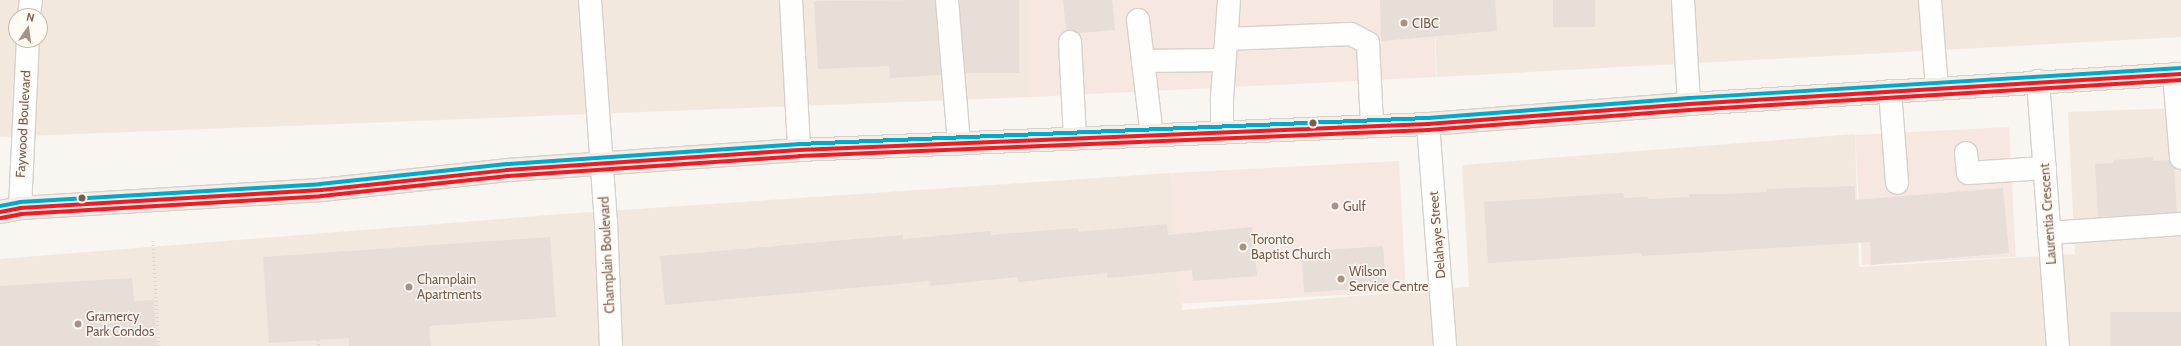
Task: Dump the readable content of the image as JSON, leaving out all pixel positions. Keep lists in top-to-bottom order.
{
  "streets": {
    "street": [
      "Faywood Boulevard",
      "Laurentia Crescent",
      "Delahaye Street",
      "Champlain Boulevard"
    ]
  },
  "places": [
    "CIBC",
    "Gulf",
    "Toronto Baptist Church",
    "Wilson Service Centre",
    "Champlain Apartments",
    "Gramercy Park Condos"
  ],
  "north": "top"
}
